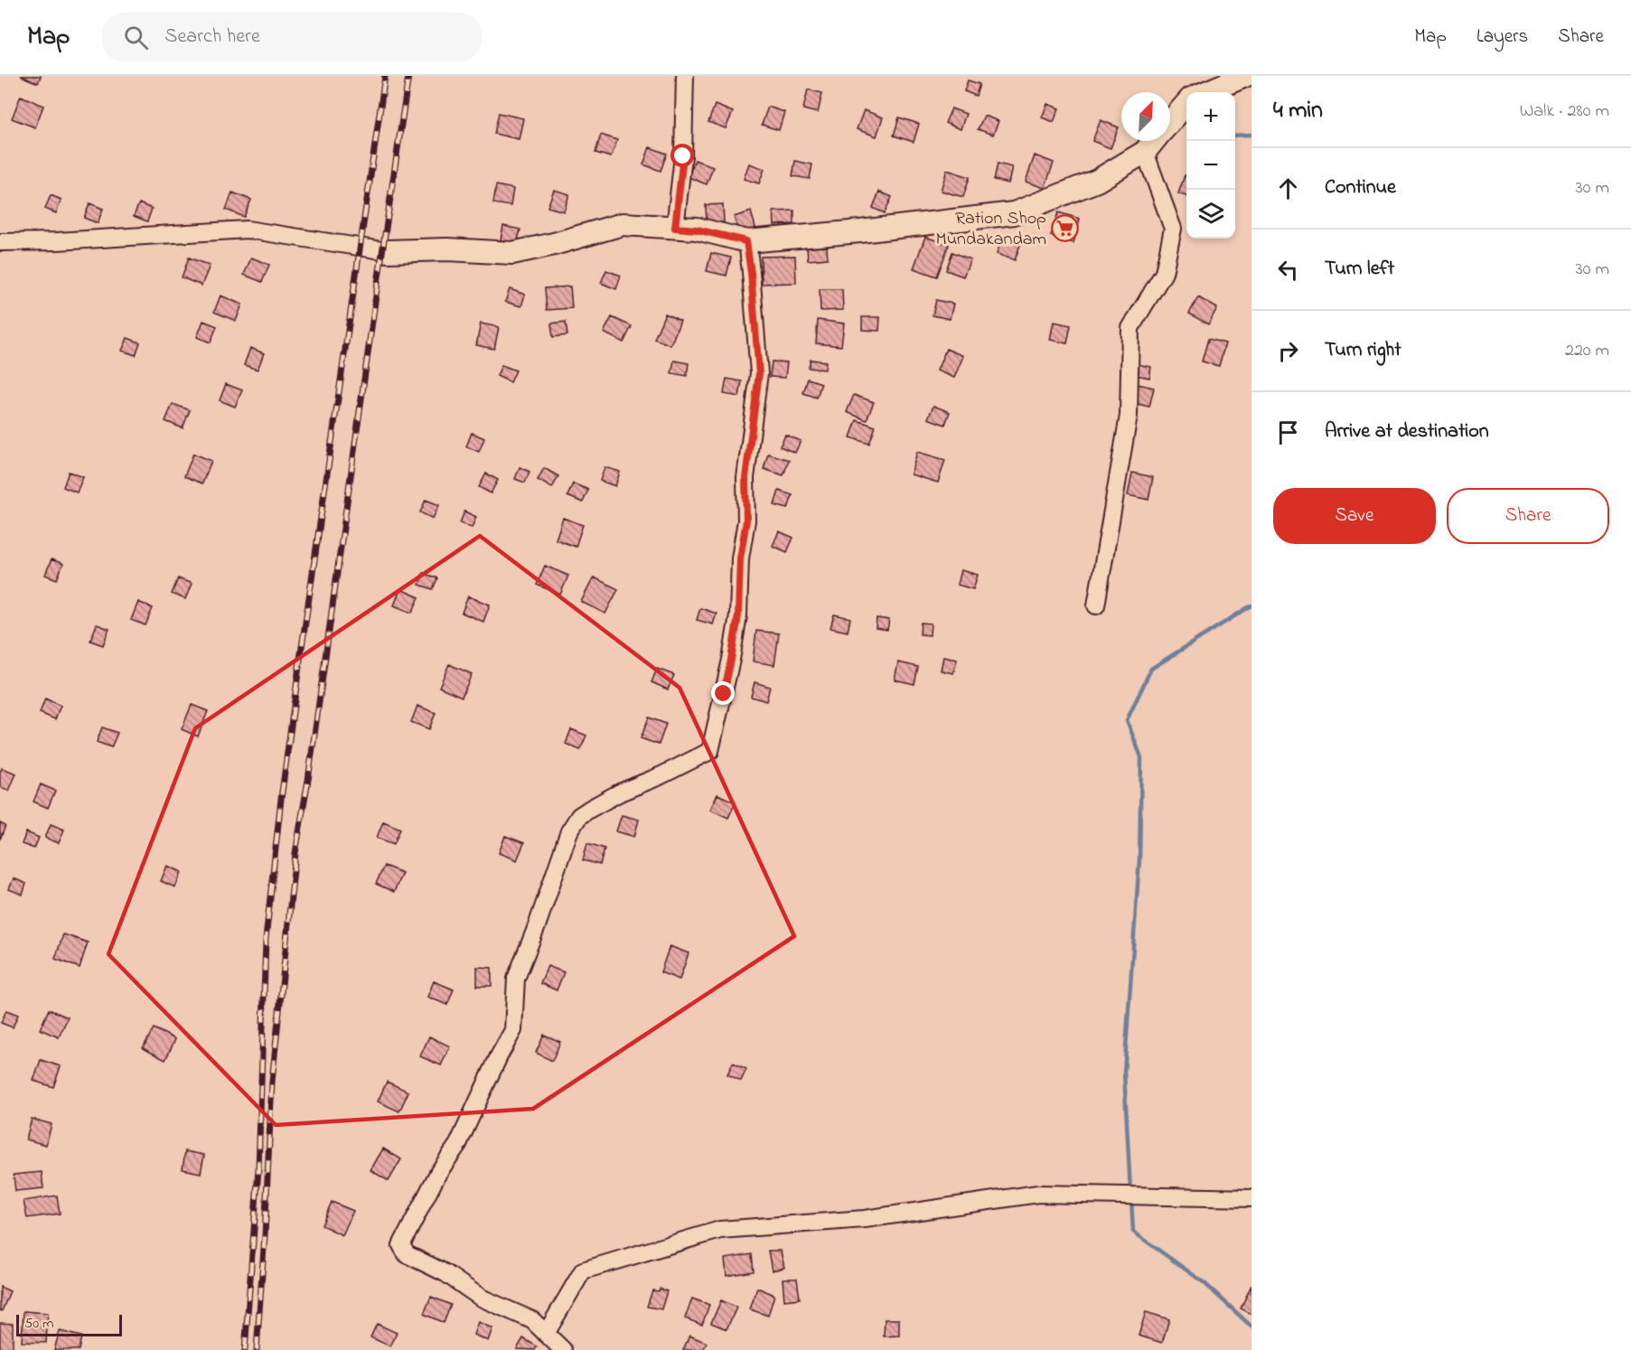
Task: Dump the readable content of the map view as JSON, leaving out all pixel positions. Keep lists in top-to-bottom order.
{
  "places": {
    "supermarket": ["Ration Shop Mundakandam"]
  },
  "scale_bar": "50 m",
  "north": "top right",
  "page": {
    "header": "Map",
    "search": "Search here",
    "nav": ["Map", "Layers", "Share"],
    "heading": ["4 min", "Walk · 280 m"],
    "map_buttons": ["+", "−"],
    "list": [
      ["Continue", "30 m"],
      ["Turn left", "30 m"],
      ["Turn right", "220 m"],
      "Arrive at destination"
    ],
    "buttons": ["Save", "Share"],
    "scale": "50 m"
  }
}
